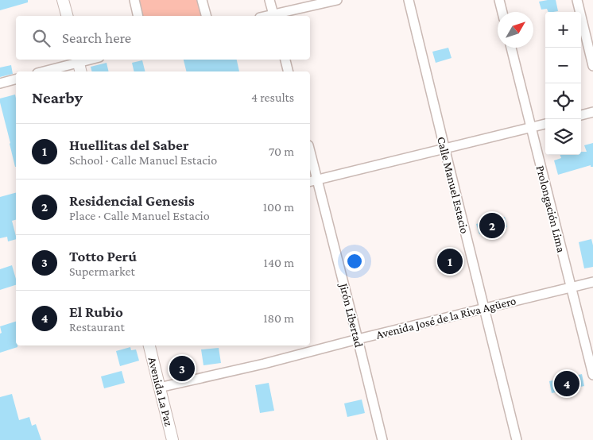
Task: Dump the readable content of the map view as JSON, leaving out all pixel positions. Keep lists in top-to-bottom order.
{
  "streets": {
    "main road": ["Avenida La Paz"],
    "street": [
      "Calle Manuel Estacio",
      "Prolongación Lima",
      "Jirón Libertad",
      "Avenida José de la Riva Agüero"
    ]
  },
  "crossings": [
    ["Calle Manuel Estacio", "Avenida José de la Riva Agüero"],
    ["Prolongación Lima", "Avenida José de la Riva Agüero"],
    ["Jirón Libertad", "Avenida José de la Riva Agüero"],
    ["Avenida José de la Riva Agüero", "Avenida La Paz"]
  ],
  "north": "top right",
  "page": {
    "map_buttons": ["+", "−"],
    "search": "Search here",
    "heading": ["Nearby", "4 results"],
    "list": [
      {
        "mark": "1",
        "name": "Huellitas del Saber",
        "note": "School · Calle Manuel Estacio",
        "value": "70 m"
      },
      {
        "mark": "2",
        "name": "Residencial Genesis",
        "note": "Place · Calle Manuel Estacio",
        "value": "100 m"
      },
      {
        "mark": "3",
        "name": "Totto Perú",
        "note": "Supermarket",
        "value": "140 m"
      },
      {
        "mark": "4",
        "name": "El Rubio",
        "note": "Restaurant",
        "value": "180 m"
      }
    ],
    "pins": [
      "2",
      "1",
      "3",
      "4"
    ]
  }
}
